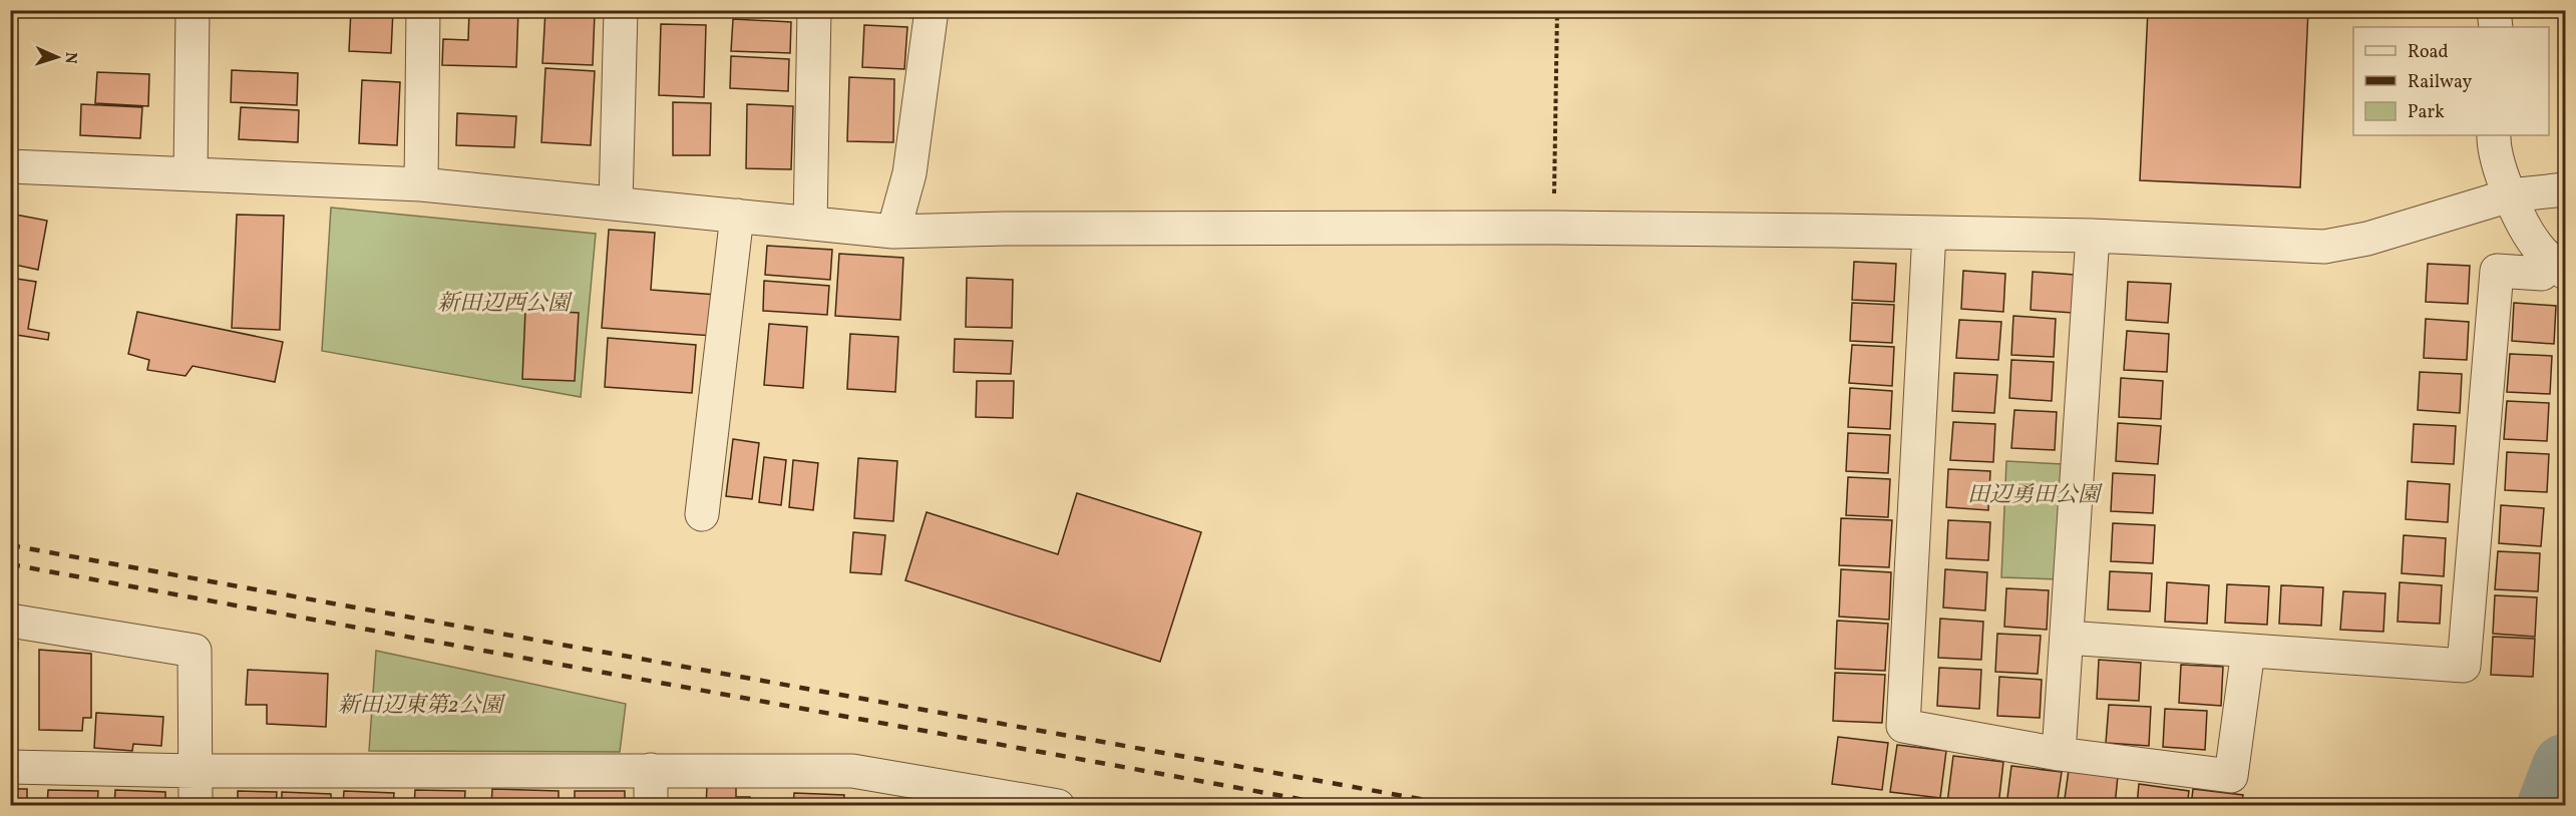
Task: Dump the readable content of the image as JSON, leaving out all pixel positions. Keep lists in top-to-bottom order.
{
  "parks": ["新田辺西公園", "田辺勇田公園", "新田辺東第2公園"],
  "legend": ["Road", "Railway", "Park"],
  "north": "right"
}
